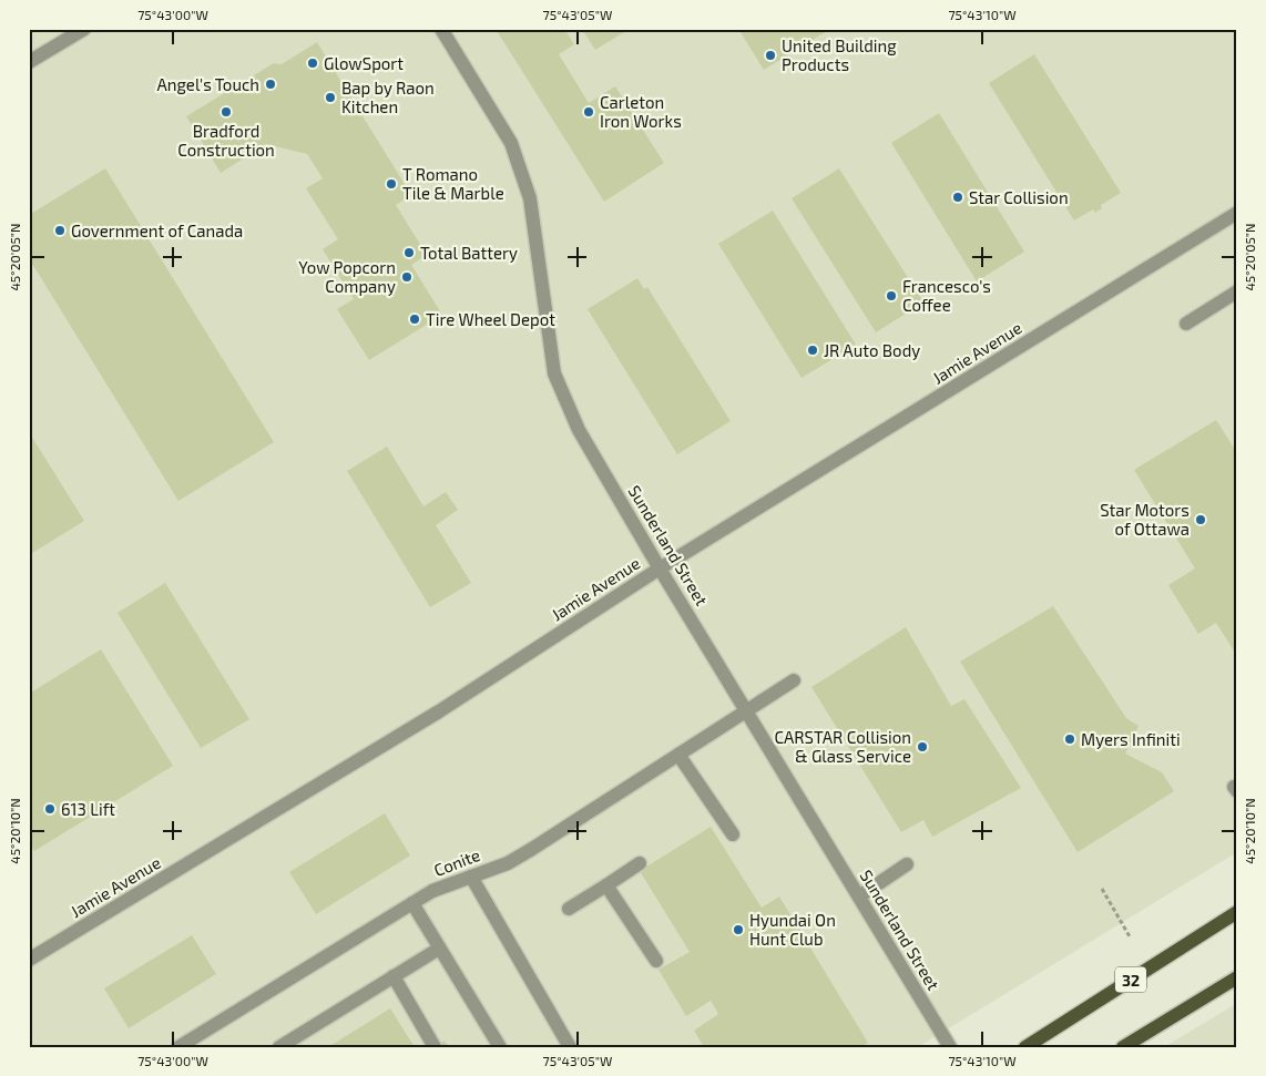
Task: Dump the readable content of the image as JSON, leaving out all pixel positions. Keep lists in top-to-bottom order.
{
  "streets": {
    "main road": ["32"],
    "street": ["Jamie Avenue", "Sunderland Street", "Conite"]
  },
  "crossings": [
    ["Jamie Avenue", "Sunderland Street"],
    ["Sunderland Street", "Conite"]
  ],
  "places": [
    "United Building Products",
    "GlowSport",
    "Angel's Touch",
    "Bap by Raon Kitchen",
    "Bradford Construction",
    "Carleton Iron Works",
    "T Romano Tile & Marble",
    "Star Collision",
    "Government of Canada",
    "Total Battery",
    "Yow Popcorn Company",
    "Francesco's Coffee",
    "Tire Wheel Depot",
    "JR Auto Body",
    "Star Motors of Ottawa",
    "Myers Infiniti",
    "CARSTAR Collision & Glass Service",
    "613 Lift",
    "Hyundai On Hunt Club"
  ],
  "coordinates": [
    "75°43'00\"W",
    "75°43'05\"W",
    "75°43'10\"W",
    "45°20'05\"N",
    "45°20'10\"N"
  ]
}
